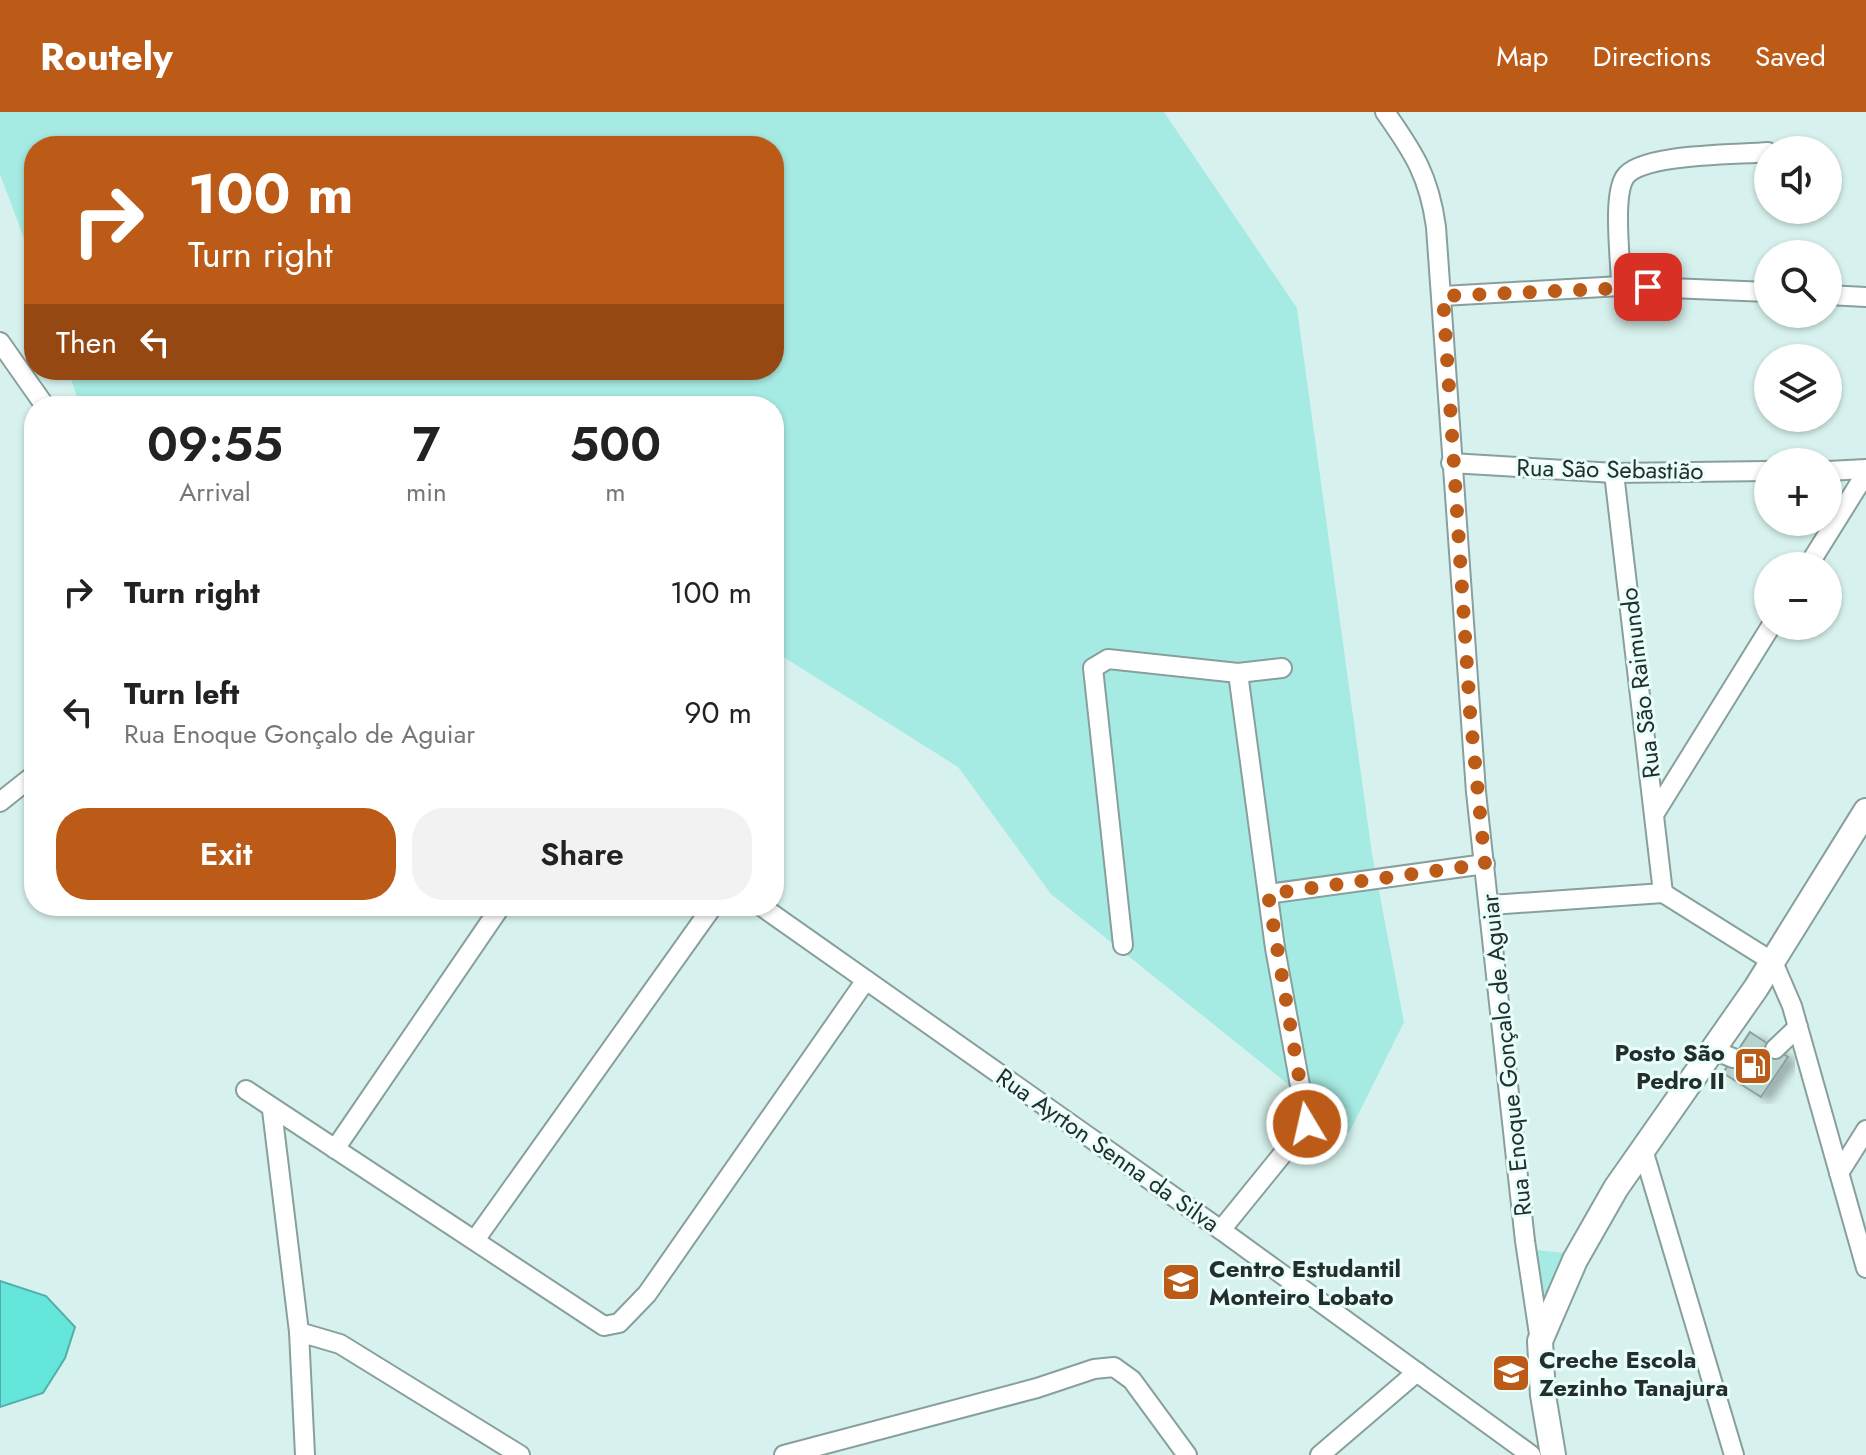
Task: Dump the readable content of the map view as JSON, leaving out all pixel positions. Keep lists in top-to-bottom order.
{
  "streets": {
    "street": [
      "Rua São Sebastião",
      "Rua São Raimundo",
      "Rua Enoque Gonçalo de Aguiar",
      "Rua Ayrton Senna da Silva"
    ]
  },
  "crossings": [
    ["Rua São Sebastião", "Rua São Raimundo"],
    ["Rua São Sebastião", "Rua Enoque Gonçalo de Aguiar"]
  ],
  "places": {
    "fuel station": ["Posto São Pedro II"],
    "school or university": ["Centro Estudantil Monteiro Lobato", "Creche Escola Zezinho Tanajura"]
  },
  "page": {
    "header": "Routely",
    "nav": ["Map", "Directions", "Saved"],
    "map_buttons": ["+", "−"],
    "turn": ["100 m", "Turn right"],
    "then": "Then",
    "eta": [
      "09:55",
      "Arrival",
      "7",
      "min",
      "500",
      "m"
    ],
    "list": [
      {
        "name": "Turn right",
        "value": "100 m"
      },
      {
        "name": "Turn left",
        "note": "Rua Enoque Gonçalo de Aguiar",
        "value": "90 m"
      }
    ],
    "buttons": ["Exit", "Share"]
  }
}
